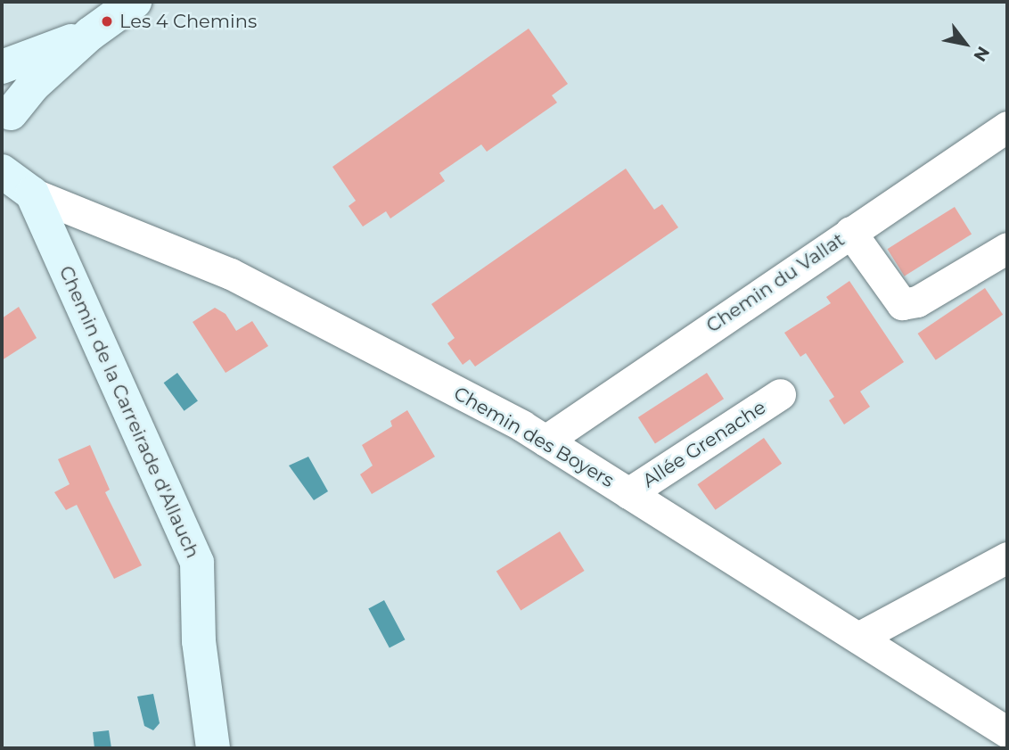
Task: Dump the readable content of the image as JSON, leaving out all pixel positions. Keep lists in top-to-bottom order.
{
  "streets": {
    "street": [
      "Chemin du Vallat",
      "Chemin de la Carreirade d'Allauch",
      "Chemin des Boyers",
      "Allée Grenache"
    ]
  },
  "crossings": [
    ["Chemin du Vallat", "Chemin des Boyers"],
    ["Chemin de la Carreirade d'Allauch", "Chemin des Boyers"],
    ["Chemin des Boyers", "Allée Grenache"]
  ],
  "places": ["Les 4 Chemins"],
  "north": "bottom right"
}
